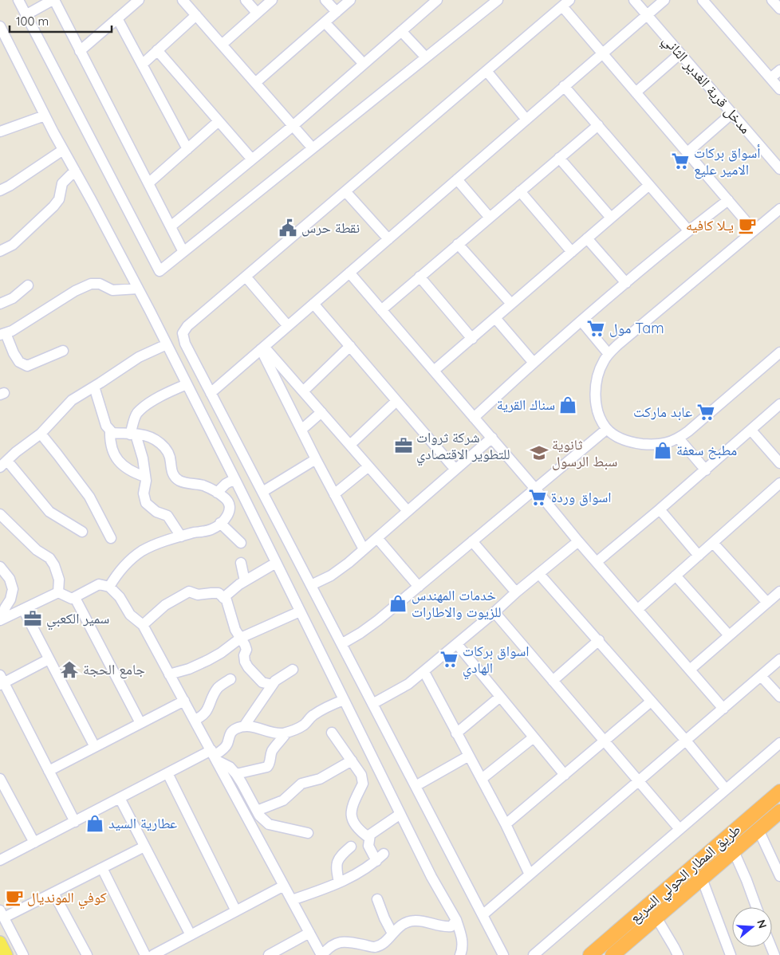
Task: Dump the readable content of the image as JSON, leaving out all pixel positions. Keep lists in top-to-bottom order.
{
  "streets": {
    "highway": ["طريق المطار الحولي السريع"],
    "street": ["مدخل قرية الغدير الثاني"]
  },
  "places": {
    "supermarket": [
      "أسواق بركات الامير عليع",
      "مول Tam",
      "عابد ماركت",
      "اسواق وردة",
      "اسواق بركات الهادي"
    ],
    "cafe": ["يـلا كافيه", "كوفي المونديال"],
    "public building": ["نقطة حرس"],
    "shop": [
      "سناك القرية",
      "مطبخ سعفة",
      "خدمات المهندس للزيوت والاطارات",
      "عطارية السيد"
    ],
    "office": ["شركة ثروات للتطوير الاقتصادي", "سمير الكعبي"],
    "school or university": ["ثانوية سبط الرسول"],
    "temple": ["جامع الحجة"]
  },
  "scale_bar": "100 m",
  "north": "right"
}
